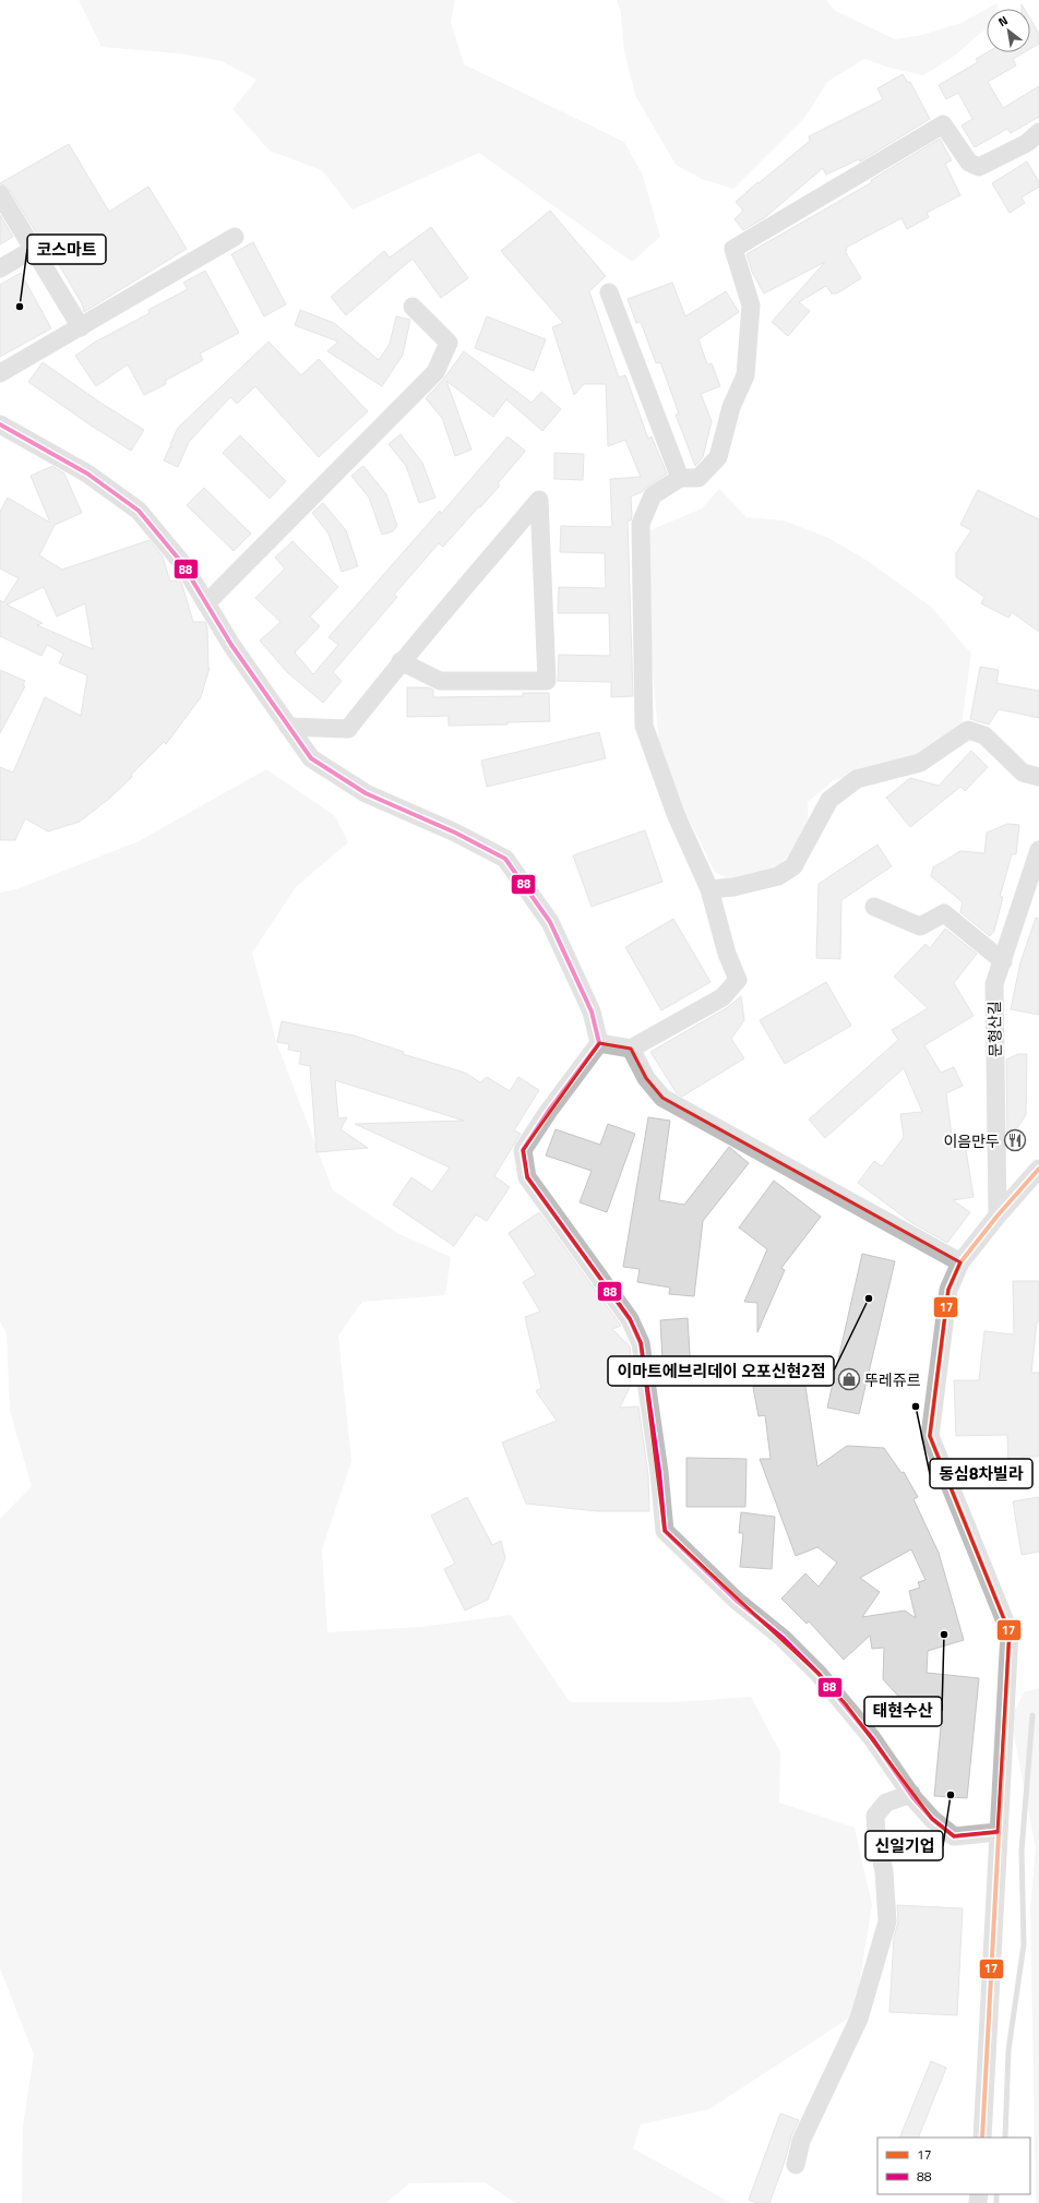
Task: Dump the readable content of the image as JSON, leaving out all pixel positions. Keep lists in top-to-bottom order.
{
  "streets": {
    "street": ["문형산길"]
  },
  "places": {
    "other": [
      "코스마트",
      "이마트에브리데이 오포신현2점",
      "동심8차빌라",
      "태현수산",
      "신일기업"
    ],
    "restaurant": ["이음만두"],
    "shop": ["뚜레쥬르"]
  },
  "lines": ["transit line 88", "transit line 17"],
  "legend": ["17", "88"],
  "north": "top left"
}
